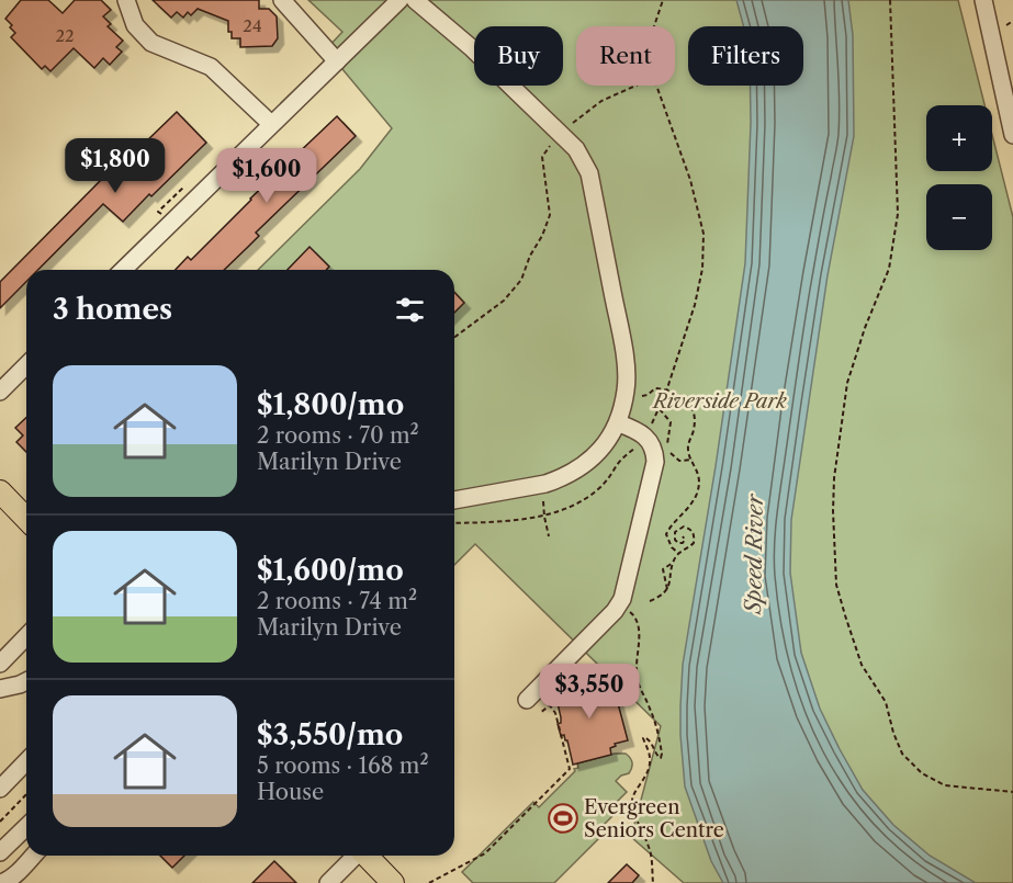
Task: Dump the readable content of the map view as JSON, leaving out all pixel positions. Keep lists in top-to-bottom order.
{
  "water": ["Speed River"],
  "parks": ["Riverside Park"],
  "places": {
    "sports": ["Evergreen Seniors Centre"]
  },
  "house_numbers": ["24", "22"],
  "page": {
    "chip": ["Buy", "Rent", "Filters"],
    "map_buttons": ["+", "−"],
    "price": ["$1,800", "$1,600", "$3,550"],
    "heading": "3 homes",
    "list": [
      {
        "name": "$1,800/mo",
        "note": "2 rooms · 70 m² · Marilyn Drive"
      },
      {
        "name": "$1,600/mo",
        "note": "2 rooms · 74 m² · Marilyn Drive"
      },
      {
        "name": "$3,550/mo",
        "note": "5 rooms · 168 m² · House"
      }
    ]
  }
}
